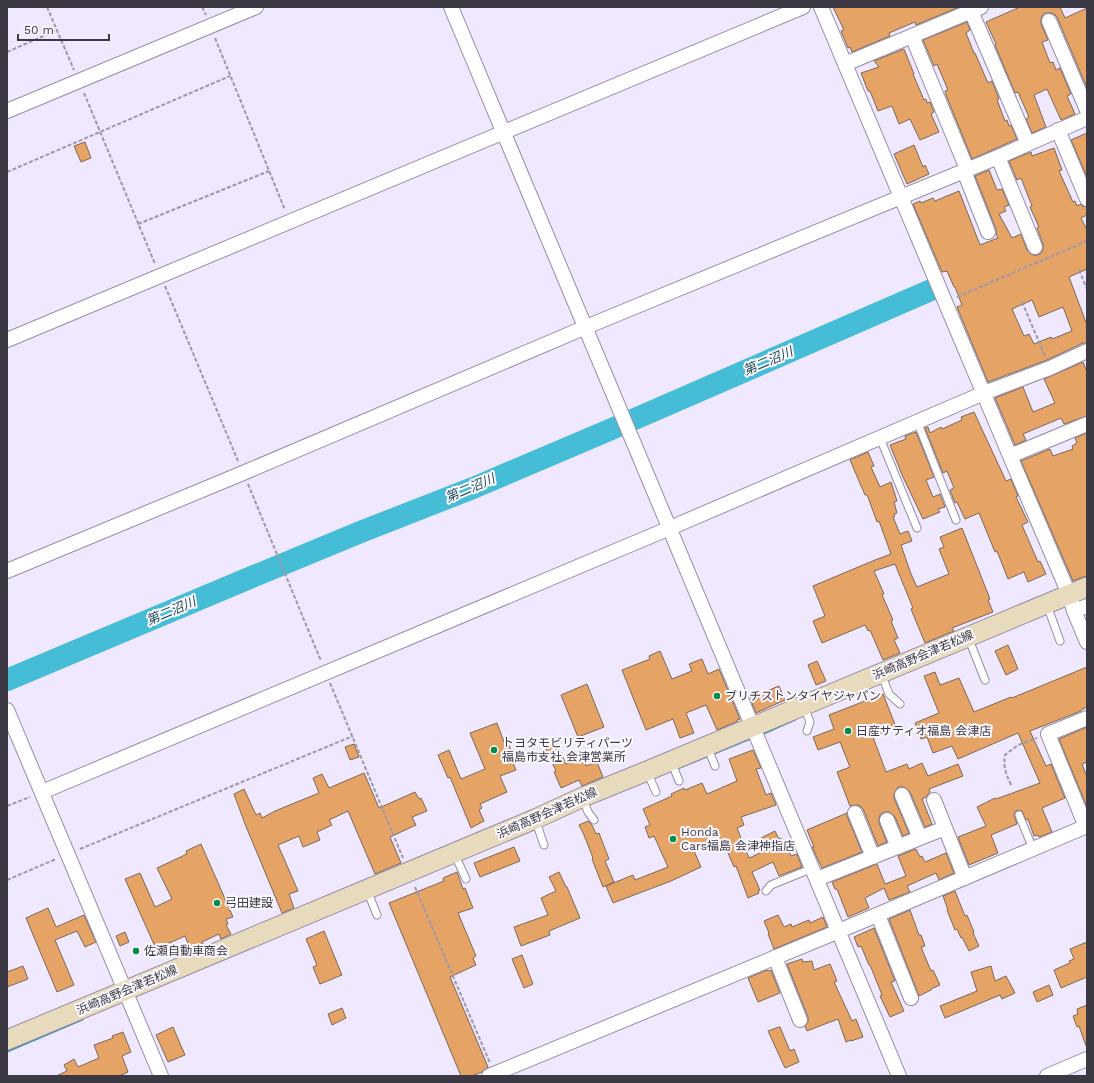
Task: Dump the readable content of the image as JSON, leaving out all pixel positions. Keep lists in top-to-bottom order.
{
  "streets": {
    "main road": ["浜崎高野会津若松線"]
  },
  "water": ["第二沼川"],
  "places": [
    "ブリチストンタイヤジャパン",
    "日産サティオ福島 会津店",
    "トヨタモビリティパーツ 福島市支社 会津営業所",
    "Honda Cars福島 会津神指店",
    "弓田建設",
    "佐瀬自動車商会"
  ],
  "scale_bar": "50 m"
}
